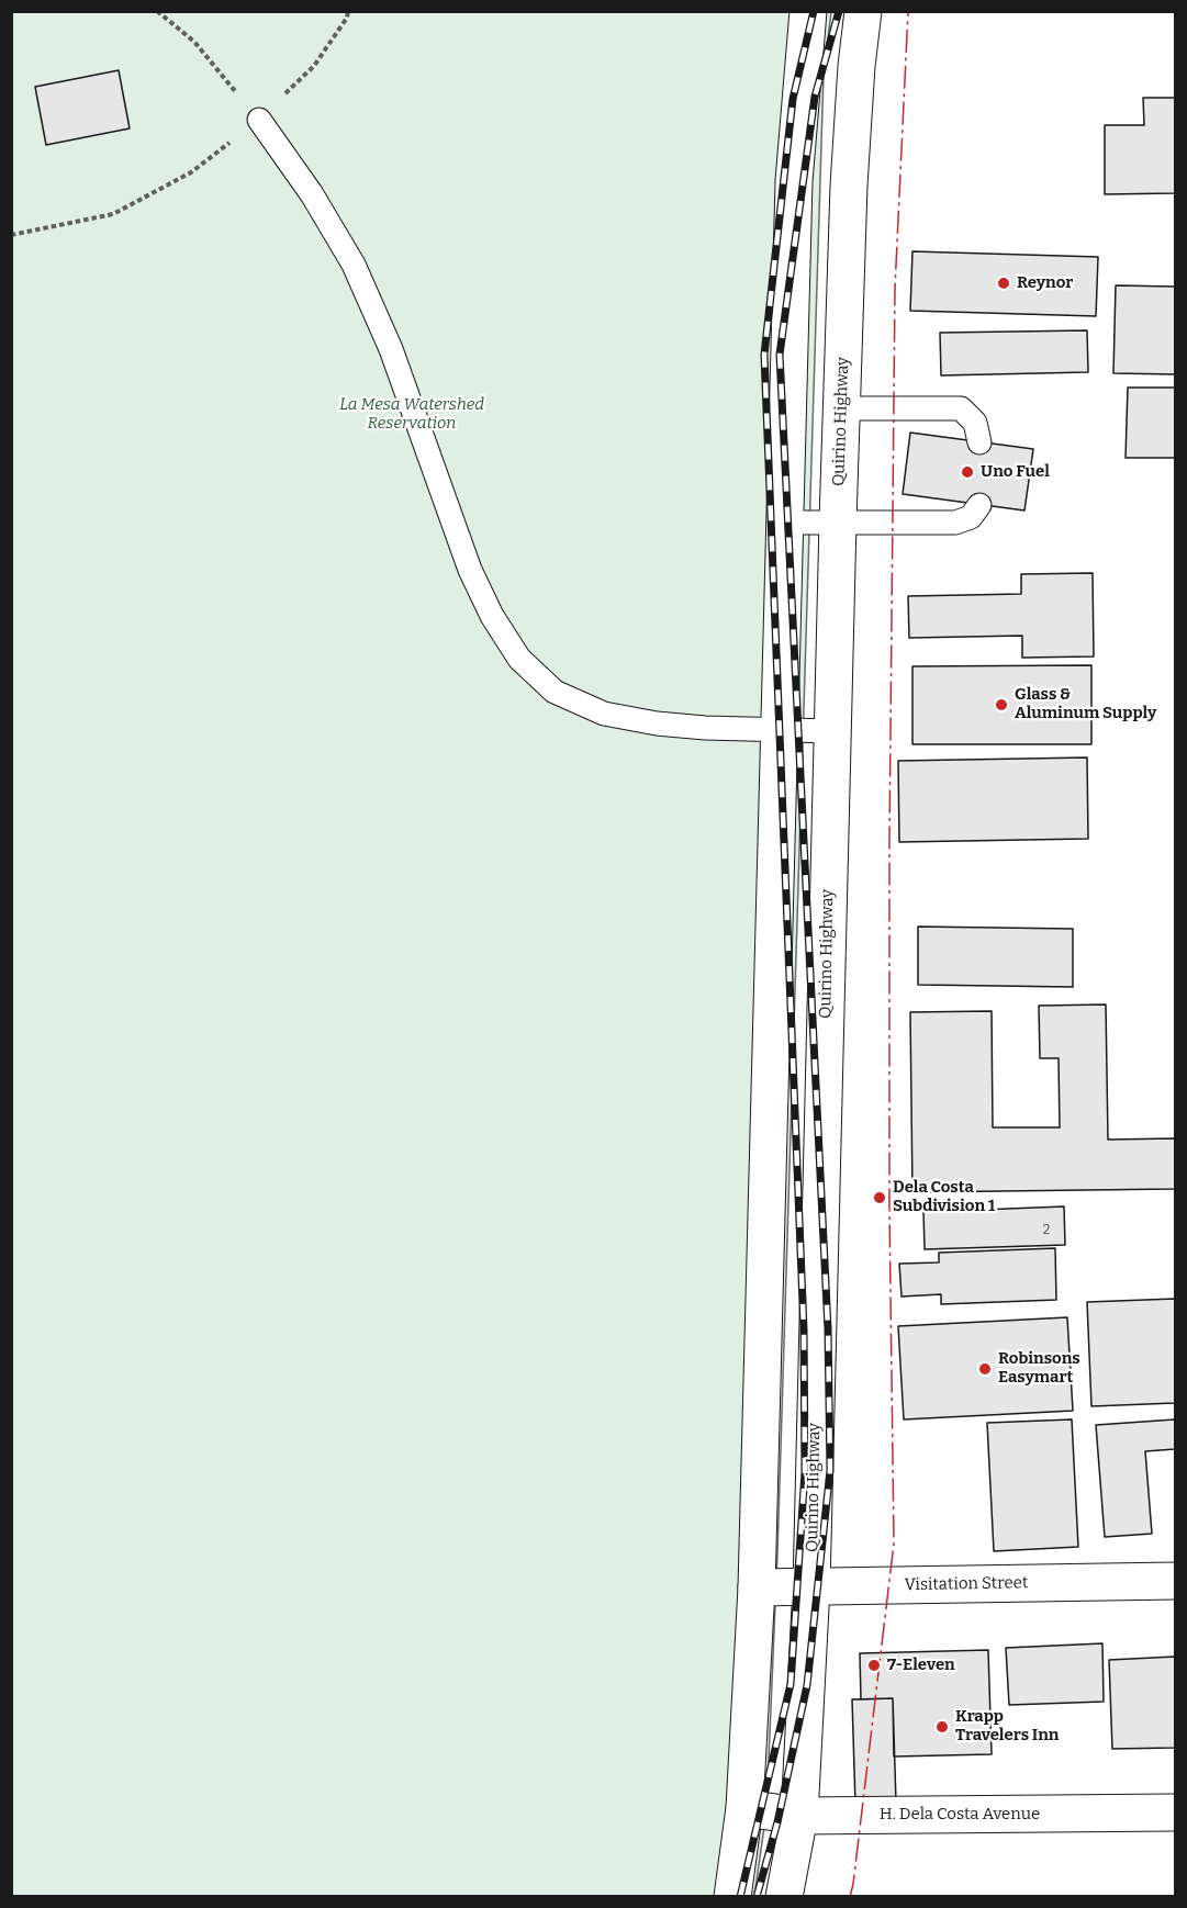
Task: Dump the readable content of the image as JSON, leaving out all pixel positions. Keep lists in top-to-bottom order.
{
  "streets": {
    "main road": ["Quirino Highway", "Visitation Street", "H. Dela Costa Avenue"]
  },
  "crossings": [
    ["Quirino Highway", "Visitation Street"],
    ["Quirino Highway", "H. Dela Costa Avenue"]
  ],
  "parks": ["La Mesa Watershed Reservation"],
  "places": [
    "Reynor",
    "Uno Fuel",
    "Glass & Aluminum Supply",
    "Dela Costa Subdivision 1",
    "Robinsons Easymart",
    "7-Eleven",
    "Krapp Travelers Inn"
  ],
  "house_numbers": ["2"]
}
